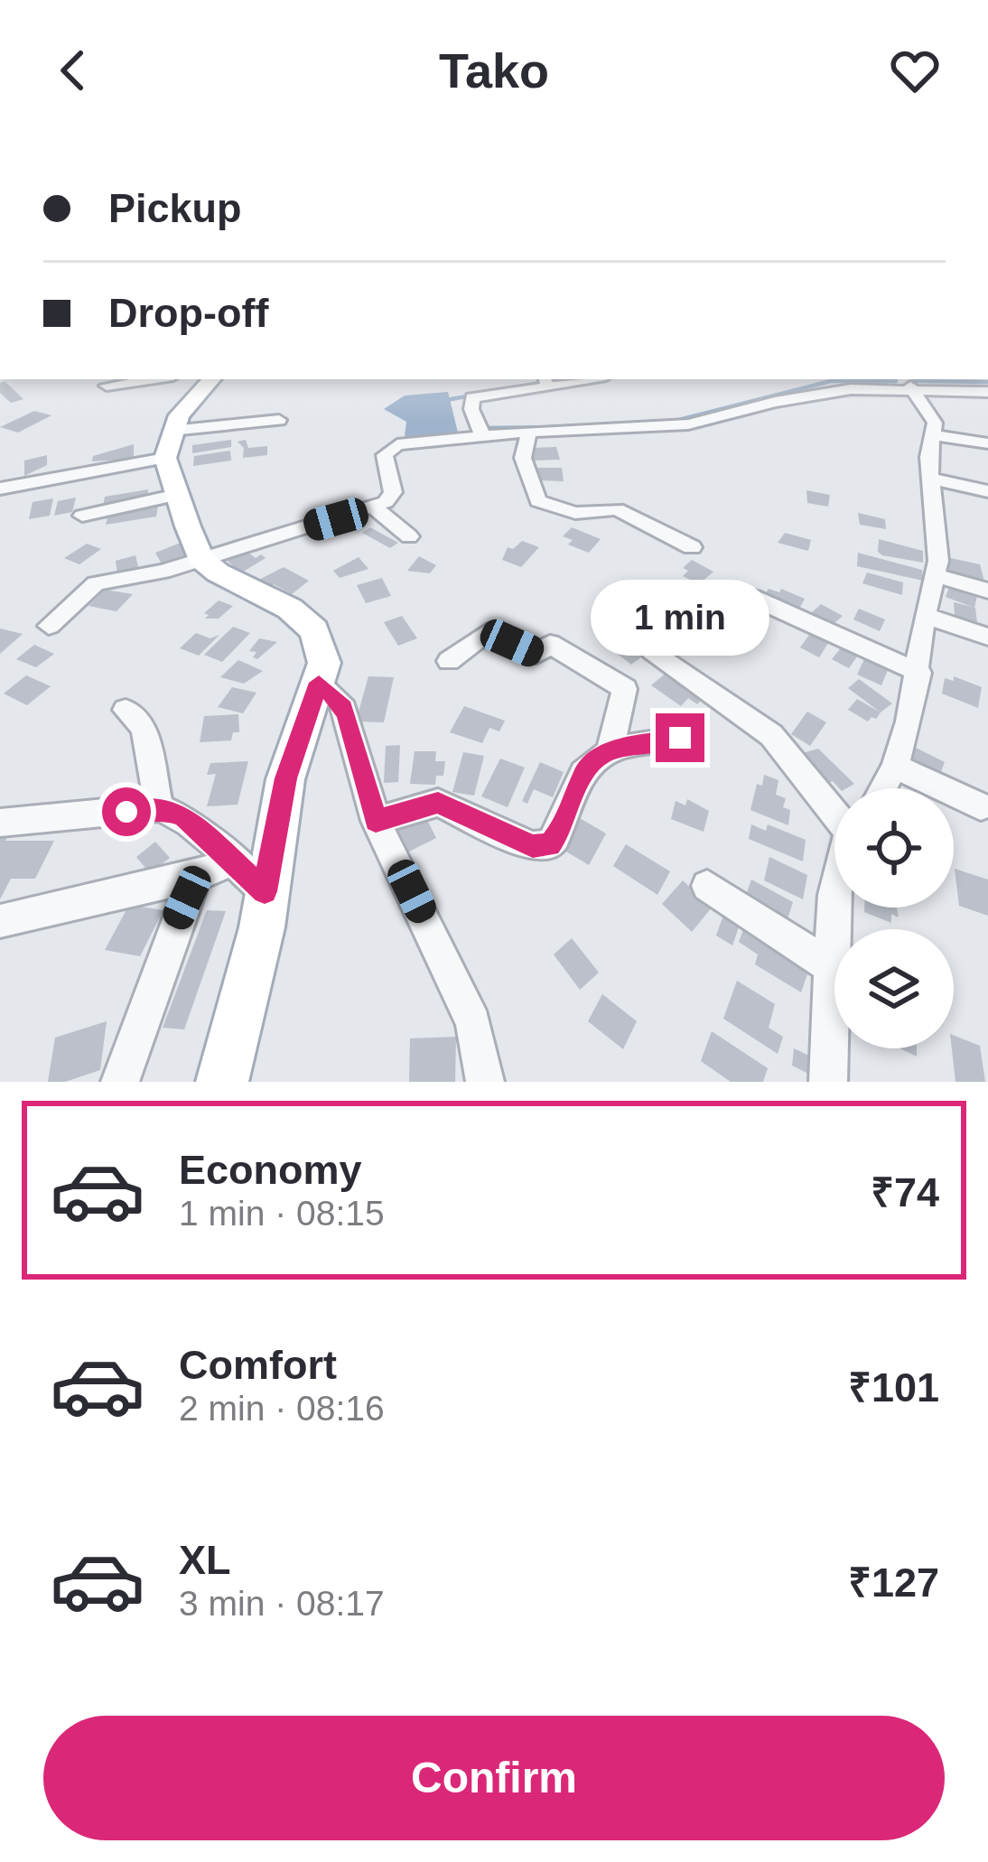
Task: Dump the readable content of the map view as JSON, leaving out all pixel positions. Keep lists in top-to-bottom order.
{
  "page": {
    "header": "Tako",
    "banner": ["Pickup", "Drop-off"],
    "bubble": "1 min",
    "list": [
      {
        "name": "Economy",
        "note": "1 min · 08:15",
        "value": "₹74"
      },
      {
        "name": "Comfort",
        "note": "2 min · 08:16",
        "value": "₹101"
      },
      {
        "name": "XL",
        "note": "3 min · 08:17",
        "value": "₹127"
      }
    ],
    "buttons": "Confirm"
  }
}
